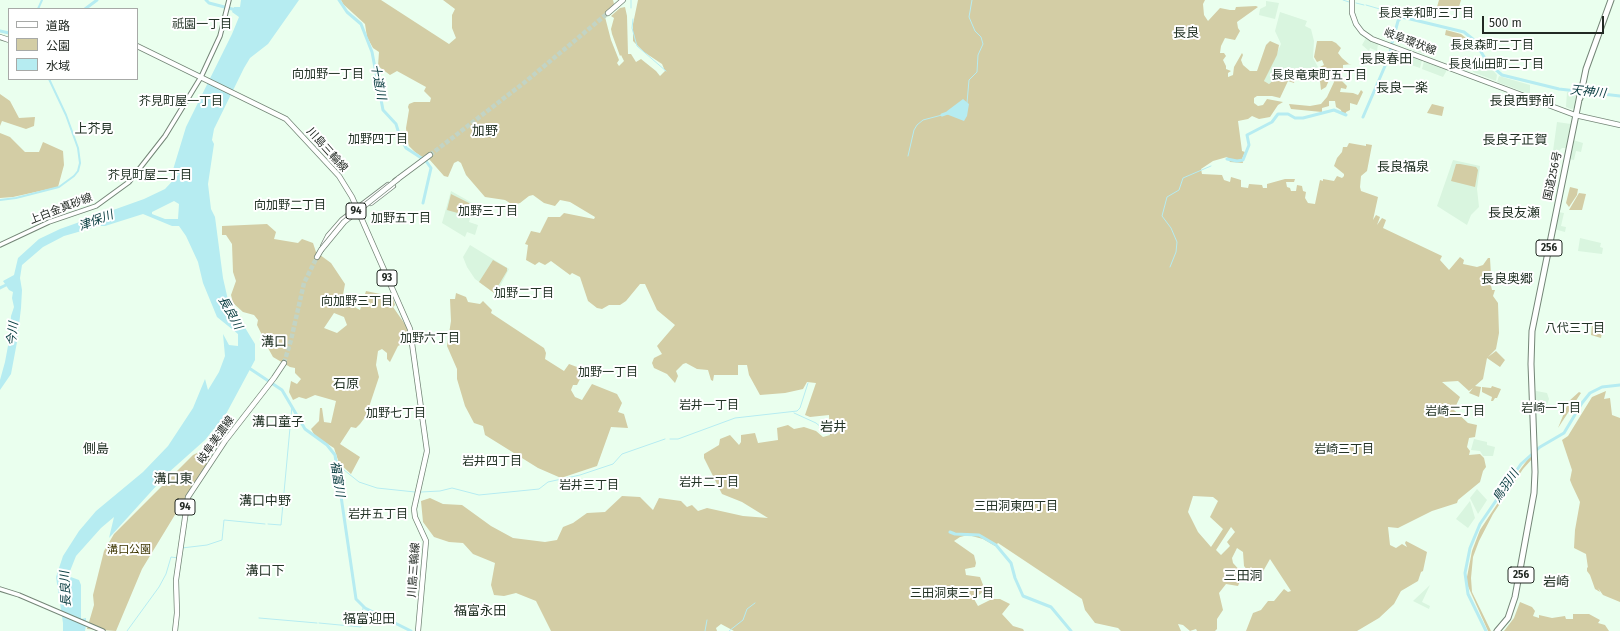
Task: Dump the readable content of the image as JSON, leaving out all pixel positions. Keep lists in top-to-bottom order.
{
  "streets": {
    "highway": ["国道256号", "256"],
    "main road": [
      "岐阜環状線",
      "川島三輪線",
      "上白金真砂線",
      "94",
      "93",
      "岐阜美濃線"
    ]
  },
  "crossings": [
    ["岐阜環状線", "国道256号"],
    ["川島三輪線", "上白金真砂線"],
    ["川島三輪線", "94"],
    ["国道256号", "256"]
  ],
  "districts": [
    "長良幸和町三丁目",
    "祇園一丁目",
    "長良",
    "長良森町二丁目",
    "長良春田",
    "長良仙田町二丁目",
    "向加野一丁目",
    "長良竜東町五丁目",
    "長良一楽",
    "長良西野前",
    "芥見町屋一丁目",
    "上芥見",
    "加野",
    "加野四丁目",
    "長良子正賀",
    "長良福泉",
    "芥見町屋二丁目",
    "向加野二丁目",
    "加野三丁目",
    "長良友瀬",
    "加野五丁目",
    "長良奥郷",
    "加野二丁目",
    "向加野三丁目",
    "八代三丁目",
    "加野六丁目",
    "溝口",
    "加野一丁目",
    "石原",
    "岩井一丁目",
    "岩崎一丁目",
    "岩崎二丁目",
    "加野七丁目",
    "溝口童子",
    "岩井",
    "側島",
    "岩崎三丁目",
    "岩井四丁目",
    "溝口東",
    "岩井二丁目",
    "岩井三丁目",
    "溝口中野",
    "三田洞東四丁目",
    "岩井五丁目",
    "溝口下",
    "三田洞",
    "岩崎",
    "三田洞東三丁目",
    "福富永田",
    "福富迎田"
  ],
  "water": [
    "十道川",
    "天神川",
    "津保川",
    "長良川",
    "今川",
    "福富川",
    "鳥羽川"
  ],
  "parks": ["溝口公園"],
  "legend": ["道路", "公園", "水域"],
  "scale_bar": "500 m"
}
